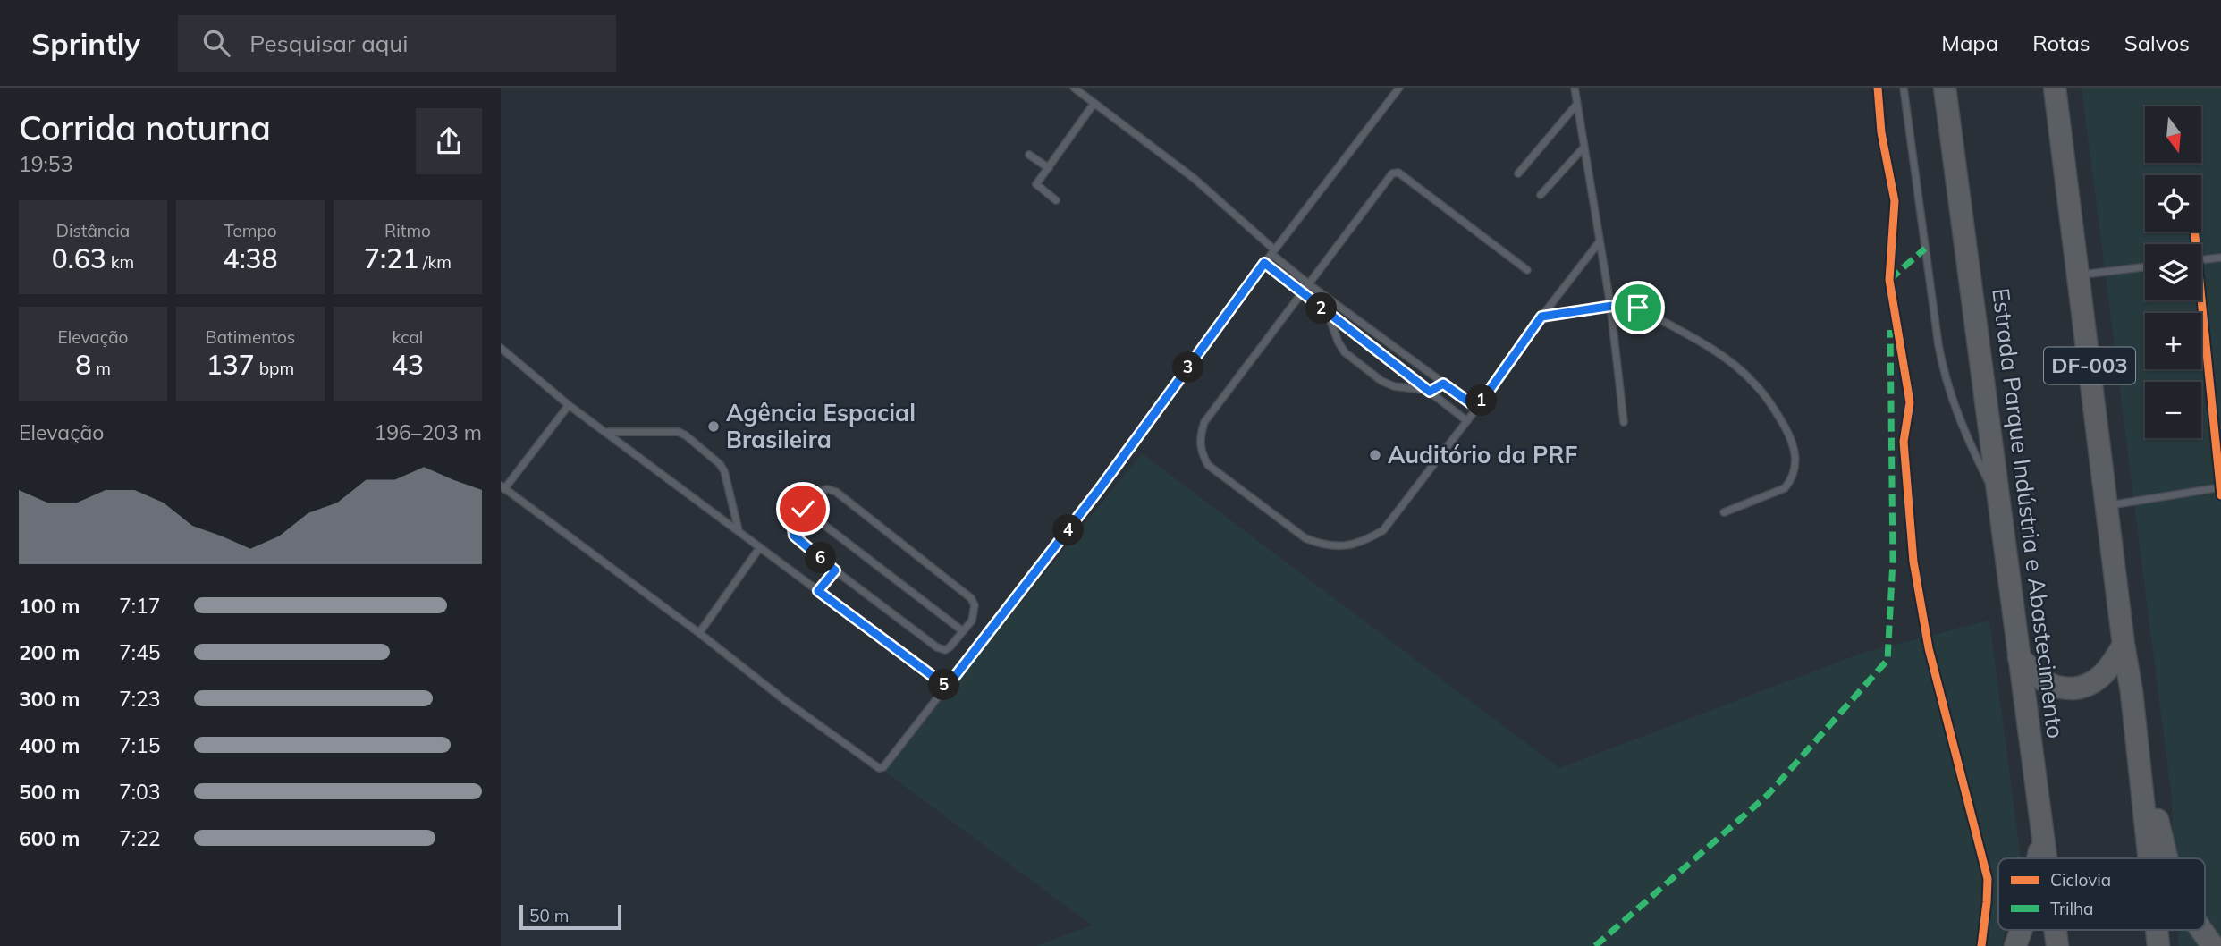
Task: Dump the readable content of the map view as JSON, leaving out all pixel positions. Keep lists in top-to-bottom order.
{
  "streets": {
    "highway": ["DF-003", "Estrada Parque Indústria e Abastecimento"]
  },
  "places": ["Agência Espacial Brasileira", "Auditório da PRF"],
  "legend": ["Ciclovia", "Trilha"],
  "scale_bar": "50 m",
  "north": "bottom",
  "page": {
    "header": "Sprintly",
    "search": "Pesquisar aqui",
    "nav": ["Mapa", "Rotas", "Salvos"],
    "heading": ["Corrida noturna", "19:53"],
    "map_buttons": ["+", "−"],
    "stats": [
      ["Distância", "0.63 km"],
      ["Tempo", "4:38"],
      ["Ritmo", "7:21 /km"],
      ["Elevação", "8 m"],
      ["Batimentos", "137 bpm"],
      ["kcal", "43"]
    ],
    "pins": [
      "2",
      "3",
      "1",
      "4",
      "6",
      "5"
    ],
    "chart": ["Elevação", "196–203 m"],
    "list": [
      {
        "name": "100 m",
        "note": "7:17"
      },
      {
        "name": "200 m",
        "note": "7:45"
      },
      {
        "name": "300 m",
        "note": "7:23"
      },
      {
        "name": "400 m",
        "note": "7:15"
      },
      {
        "name": "500 m",
        "note": "7:03"
      },
      {
        "name": "600 m",
        "note": "7:22"
      }
    ],
    "scale": "50 m"
  }
}
